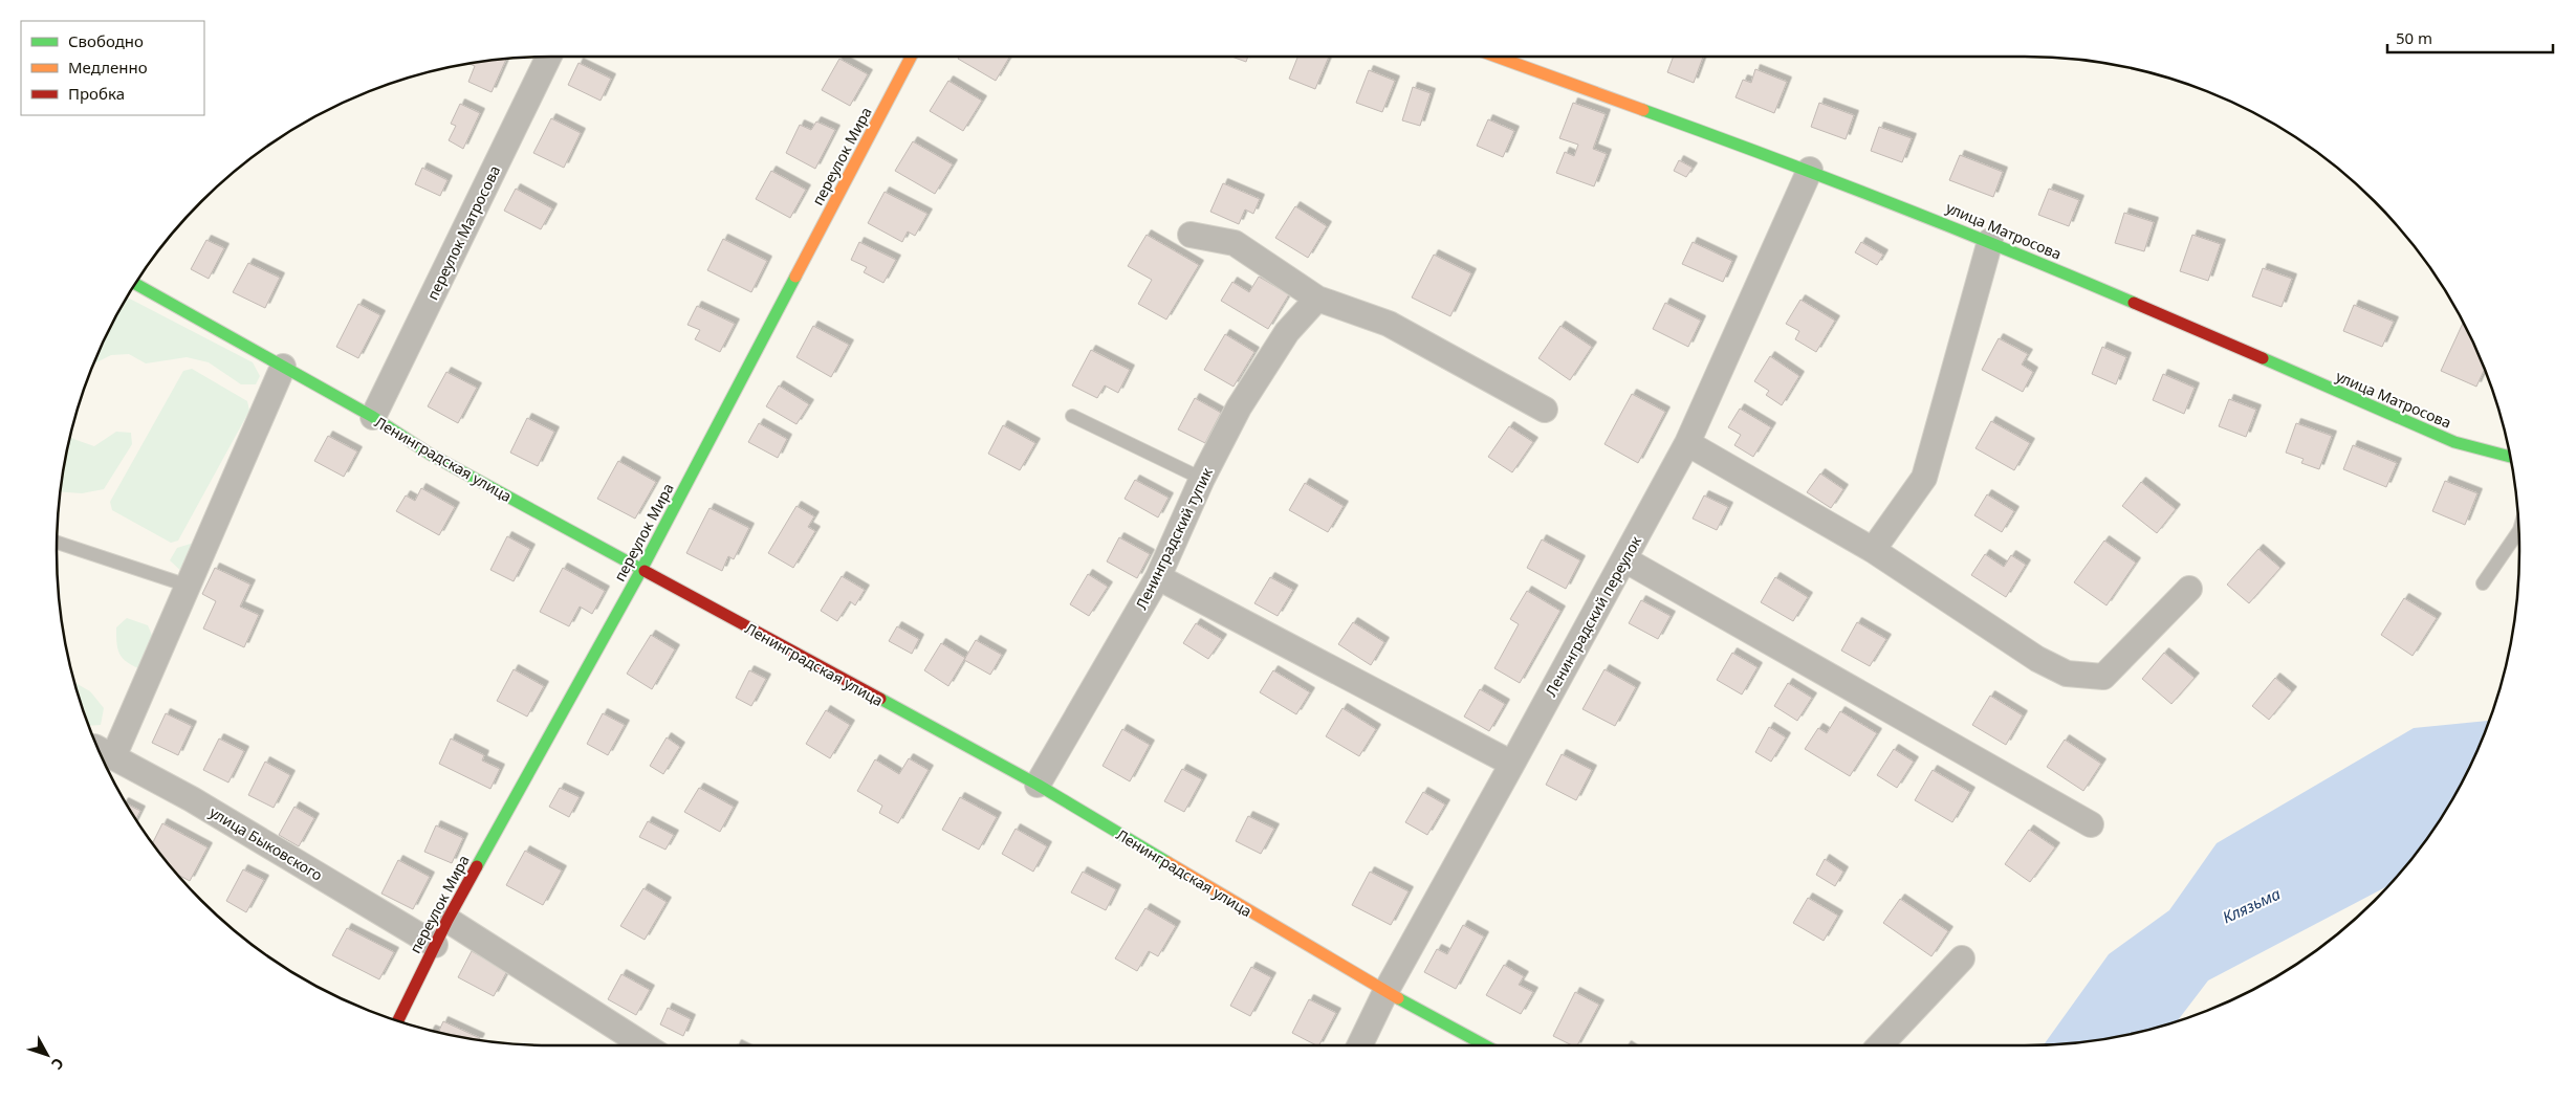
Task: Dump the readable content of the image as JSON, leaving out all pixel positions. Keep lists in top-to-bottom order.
{
  "streets": {
    "street": [
      "переулок Мира",
      "улица Матросова",
      "переулок Матросова",
      "Ленинградская улица",
      "Ленинградский тупик",
      "Ленинградский переулок",
      "улица Быковского"
    ]
  },
  "crossings": [
    ["переулок Мира", "Ленинградская улица"],
    ["переулок Мира", "улица Быковского"],
    ["улица Матросова", "Ленинградский переулок"],
    ["переулок Матросова", "Ленинградская улица"],
    ["Ленинградская улица", "Ленинградский тупик"],
    ["Ленинградская улица", "Ленинградский переулок"]
  ],
  "water": ["Клязьма"],
  "legend": ["Свободно", "Медленно", "Пробка"],
  "scale_bar": "50 m",
  "north": "bottom right"
}
